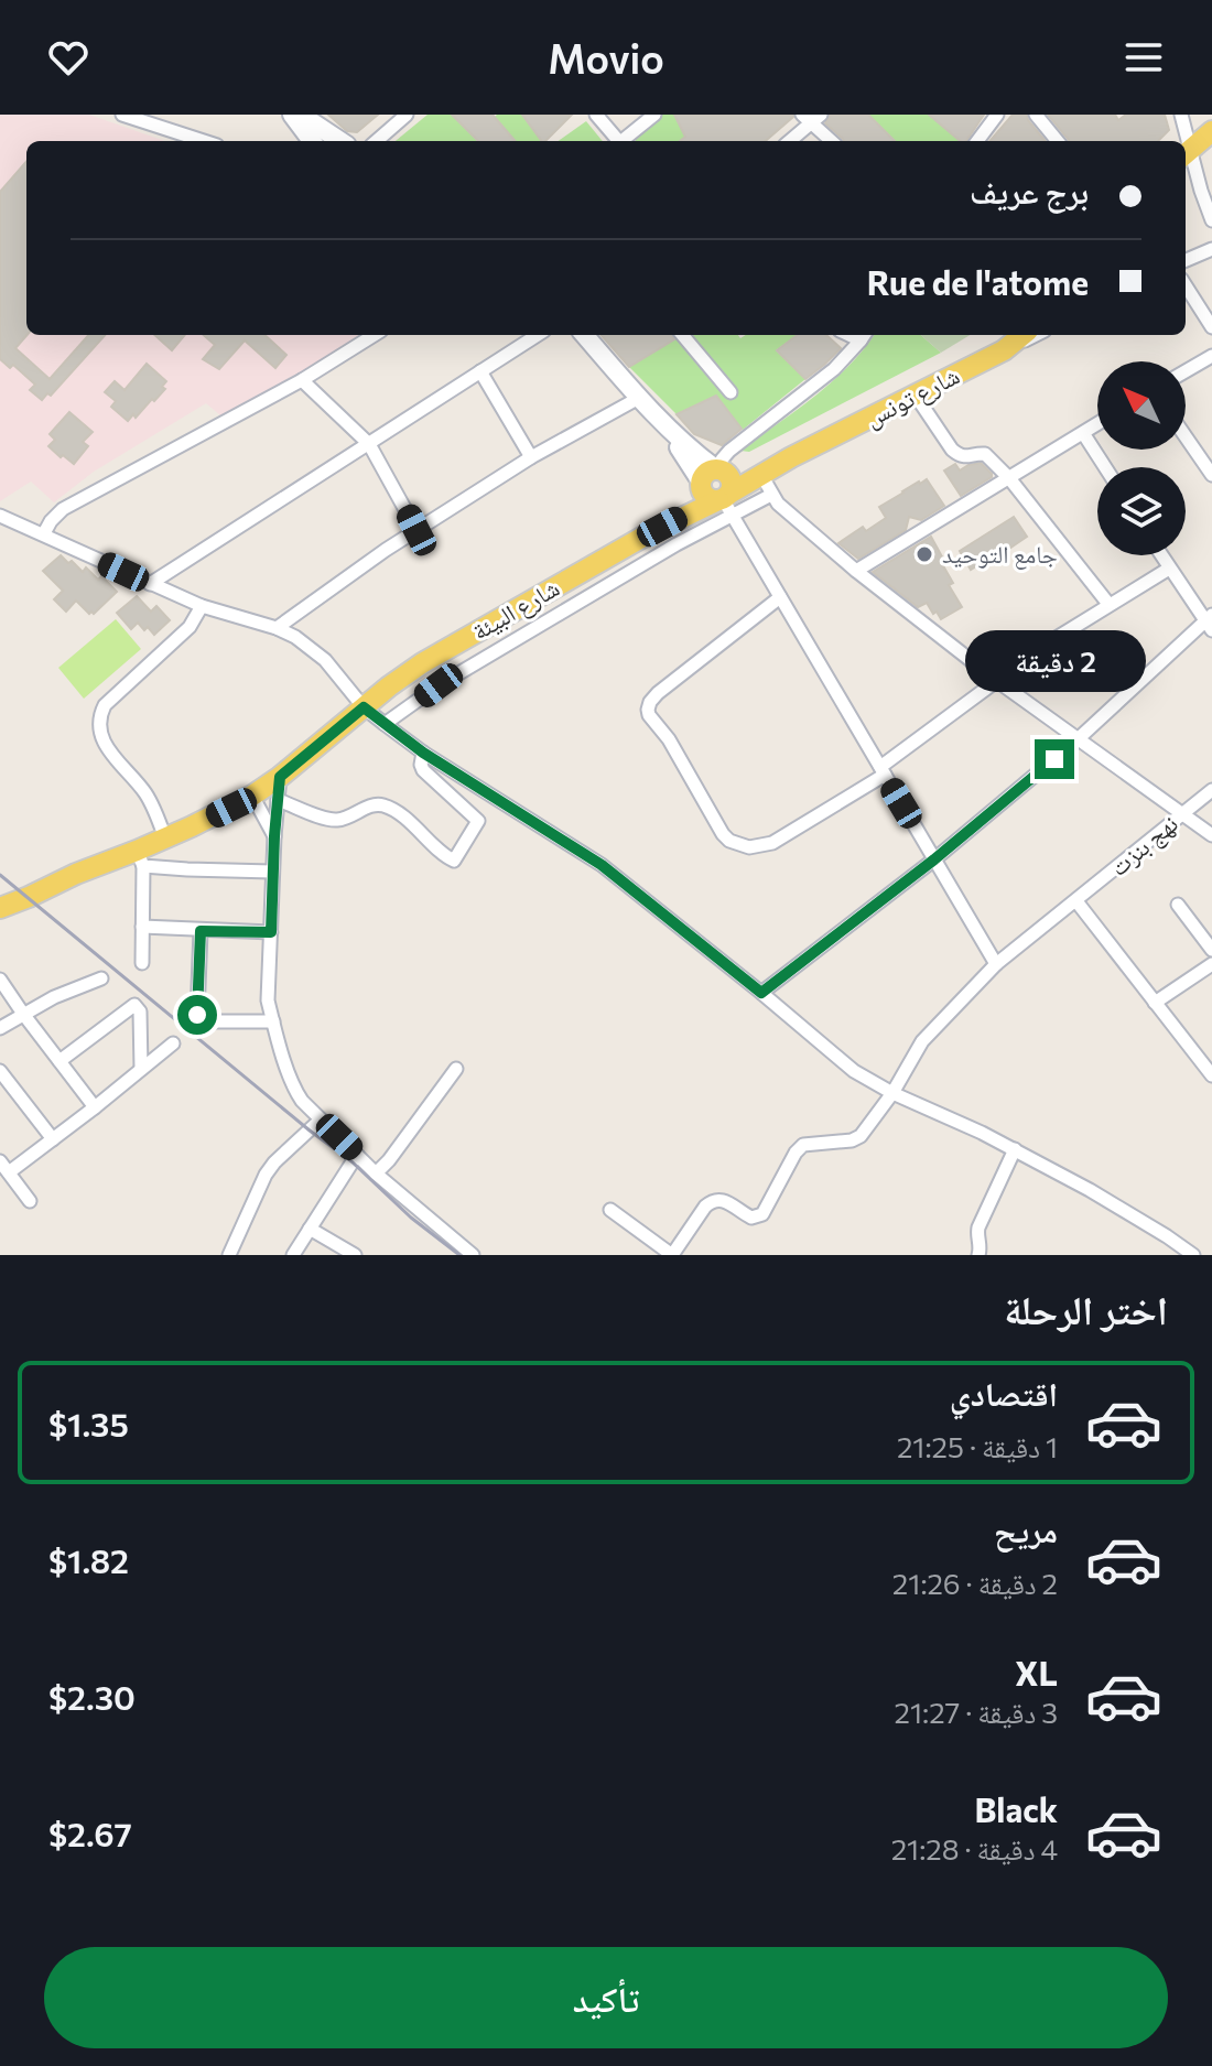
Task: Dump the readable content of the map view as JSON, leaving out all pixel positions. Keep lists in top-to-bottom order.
{
  "streets": {
    "main road": ["شارع تونس", "شارع البيئة"],
    "street": ["نهج بنزت"]
  },
  "crossings": [
    ["شارع تونس", "شارع البيئة"]
  ],
  "places": ["جامع التوحيد"],
  "north": "top left",
  "page": {
    "header": "Movio",
    "banner": ["برج عريف", "Rue de l'atome"],
    "bubble": "2 دقيقة",
    "heading": "اختر الرحلة",
    "list": [
      {
        "name": "اقتصادي",
        "note": "1 دقيقة · 21:25",
        "value": "$1.35"
      },
      {
        "name": "مريح",
        "note": "2 دقيقة · 21:26",
        "value": "$1.82"
      },
      {
        "name": "XL",
        "note": "3 دقيقة · 21:27",
        "value": "$2.30"
      },
      {
        "name": "Black",
        "note": "4 دقيقة · 21:28",
        "value": "$2.67"
      }
    ],
    "buttons": "تأكيد"
  }
}
